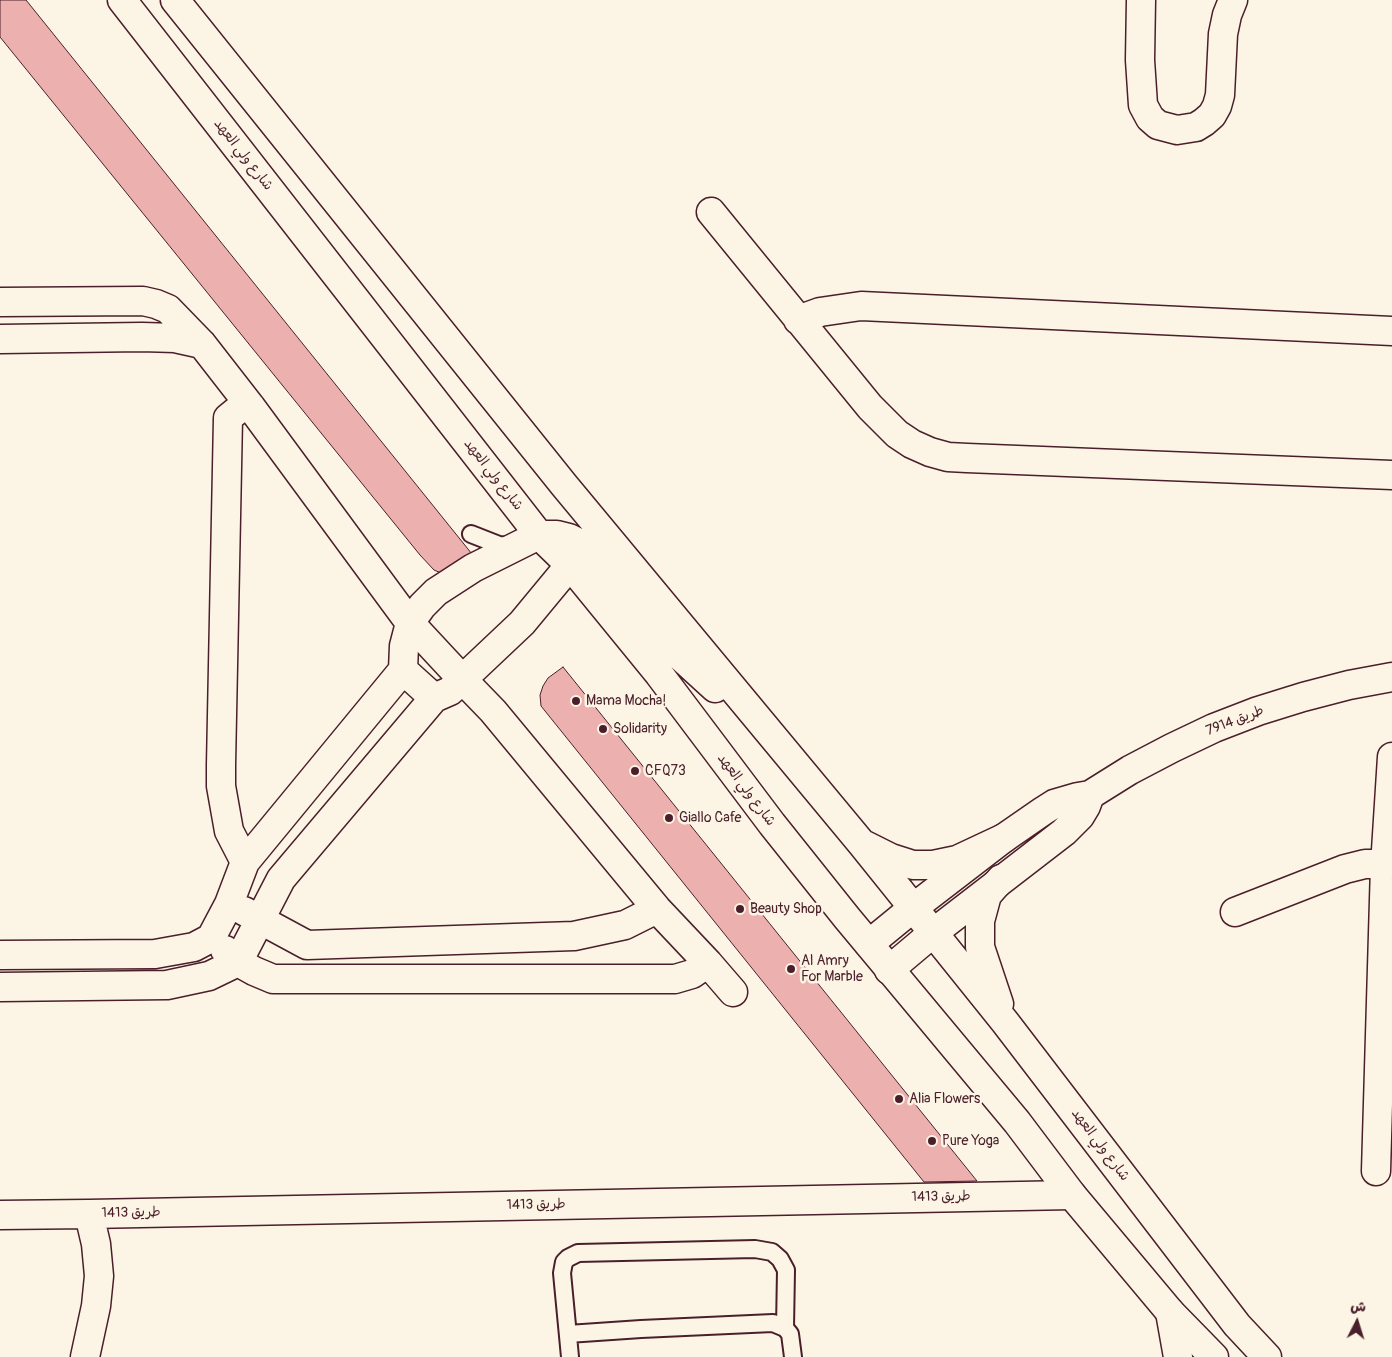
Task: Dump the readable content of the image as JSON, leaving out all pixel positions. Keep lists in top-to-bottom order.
{
  "streets": {
    "street": ["شارع ولي العهد", "طريق 7914", "طريق 1413"]
  },
  "crossings": [
    ["شارع ولي العهد", "طريق 7914"]
  ],
  "places": [
    "Mama Mocha!",
    "Solidarity",
    "CFQ73",
    "Giallo Cafe",
    "Beauty Shop",
    "Al Amry For Marble",
    "Alia Flowers",
    "Pure Yoga"
  ],
  "north": "top"
}
